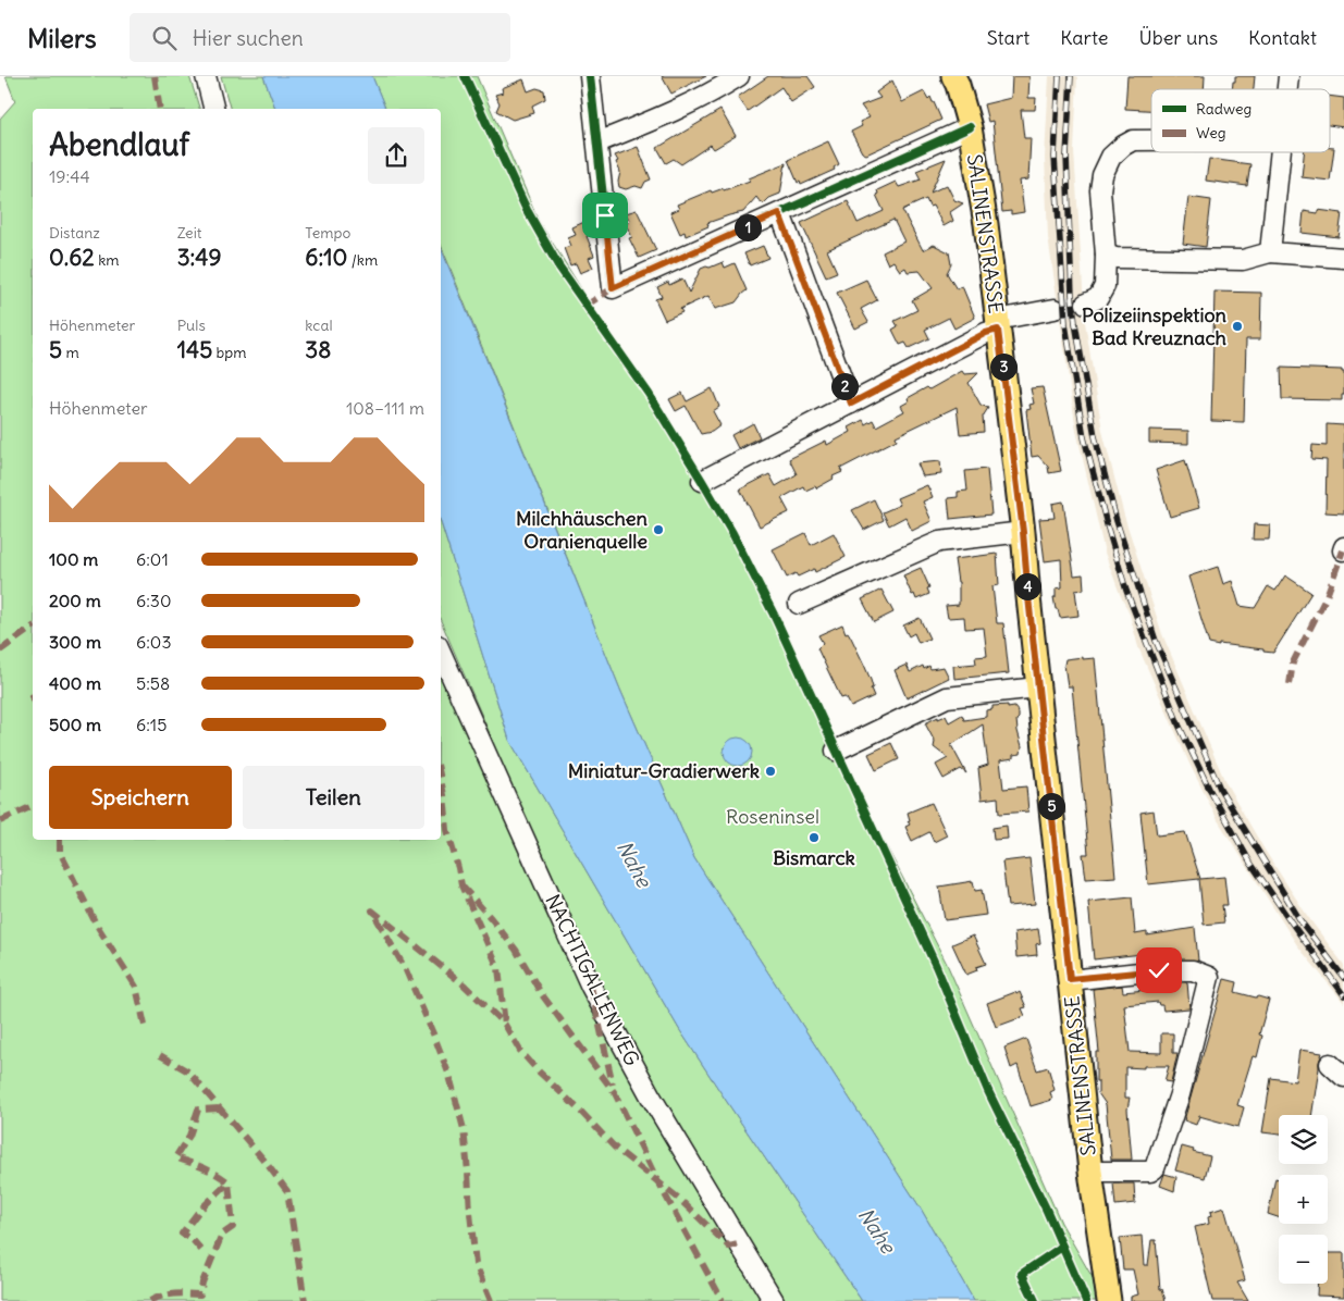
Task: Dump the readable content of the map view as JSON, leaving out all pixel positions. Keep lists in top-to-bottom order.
{
  "streets": {
    "main road": ["SALINENSTRASSE"],
    "street": ["NACHTIGALLENWEG"]
  },
  "water": ["Nahe"],
  "parks": ["Roseninsel"],
  "places": [
    "Polizeiinspektion Bad Kreuznach",
    "Milchhäuschen Oranienquelle",
    "Miniatur-Gradierwerk",
    "Bismarck"
  ],
  "legend": ["Radweg", "Weg"],
  "page": {
    "header": "Milers",
    "search": "Hier suchen",
    "nav": [
      "Start",
      "Karte",
      "Über uns",
      "Kontakt"
    ],
    "heading": ["Abendlauf", "19:44"],
    "stats": [
      ["Distanz", "0.62 km"],
      ["Zeit", "3:49"],
      ["Tempo", "6:10 /km"],
      ["Höhenmeter", "5 m"],
      ["Puls", "145 bpm"],
      ["kcal", "38"]
    ],
    "pins": [
      "1",
      "3",
      "2",
      "4",
      "5"
    ],
    "chart": ["Höhenmeter", "108–111 m"],
    "list": [
      {
        "name": "100 m",
        "note": "6:01"
      },
      {
        "name": "200 m",
        "note": "6:30"
      },
      {
        "name": "300 m",
        "note": "6:03"
      },
      {
        "name": "400 m",
        "note": "5:58"
      },
      {
        "name": "500 m",
        "note": "6:15"
      }
    ],
    "buttons": ["Speichern", "Teilen"],
    "map_buttons": ["+", "−"]
  }
}
